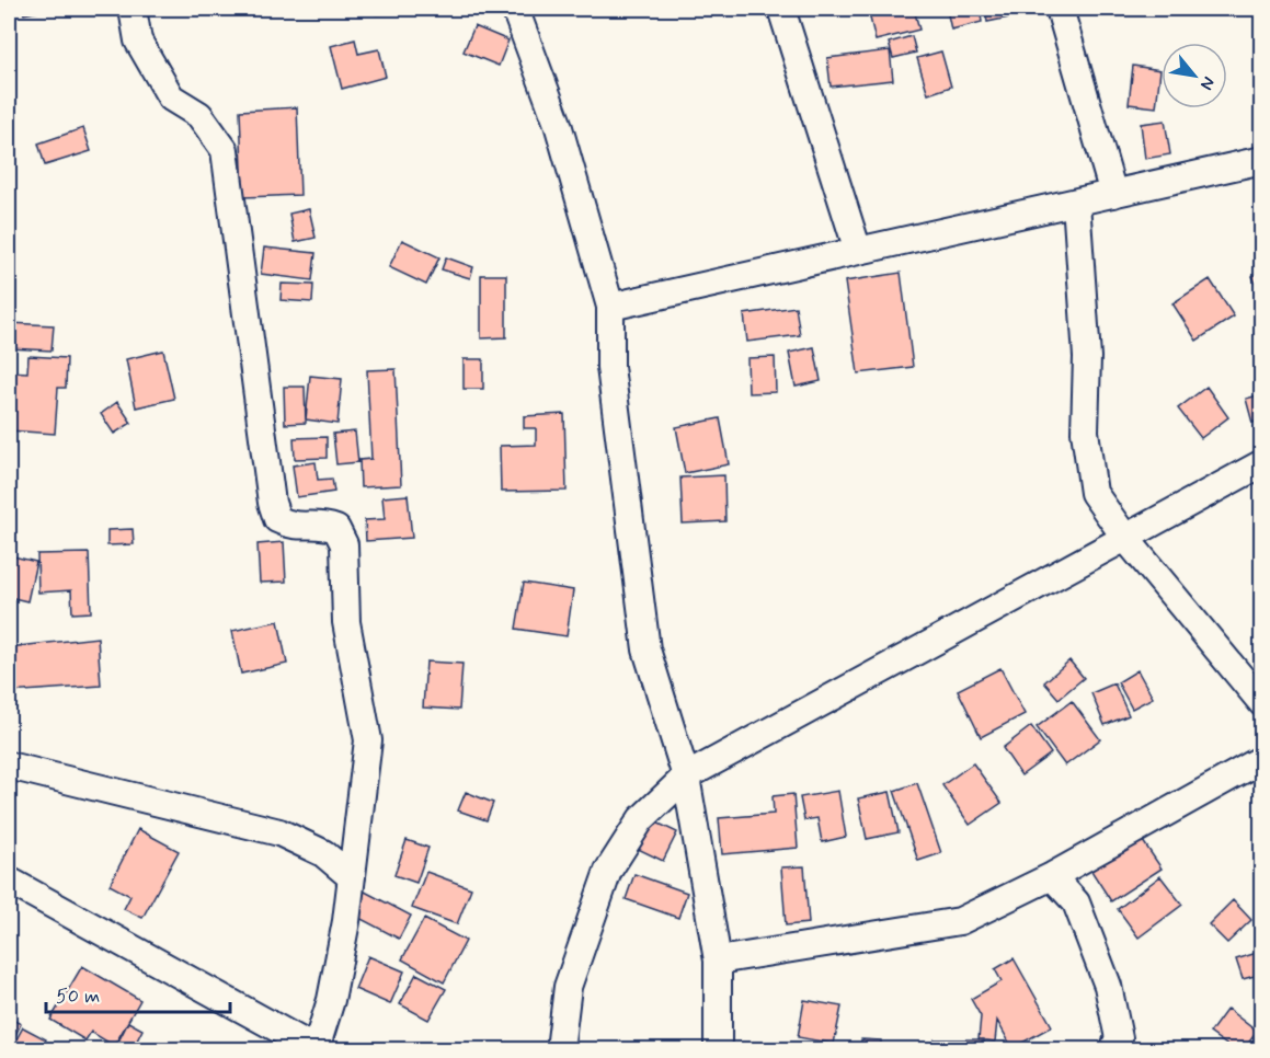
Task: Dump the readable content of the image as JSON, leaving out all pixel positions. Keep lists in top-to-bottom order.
{
  "scale_bar": "50 m",
  "north": "bottom right"
}
